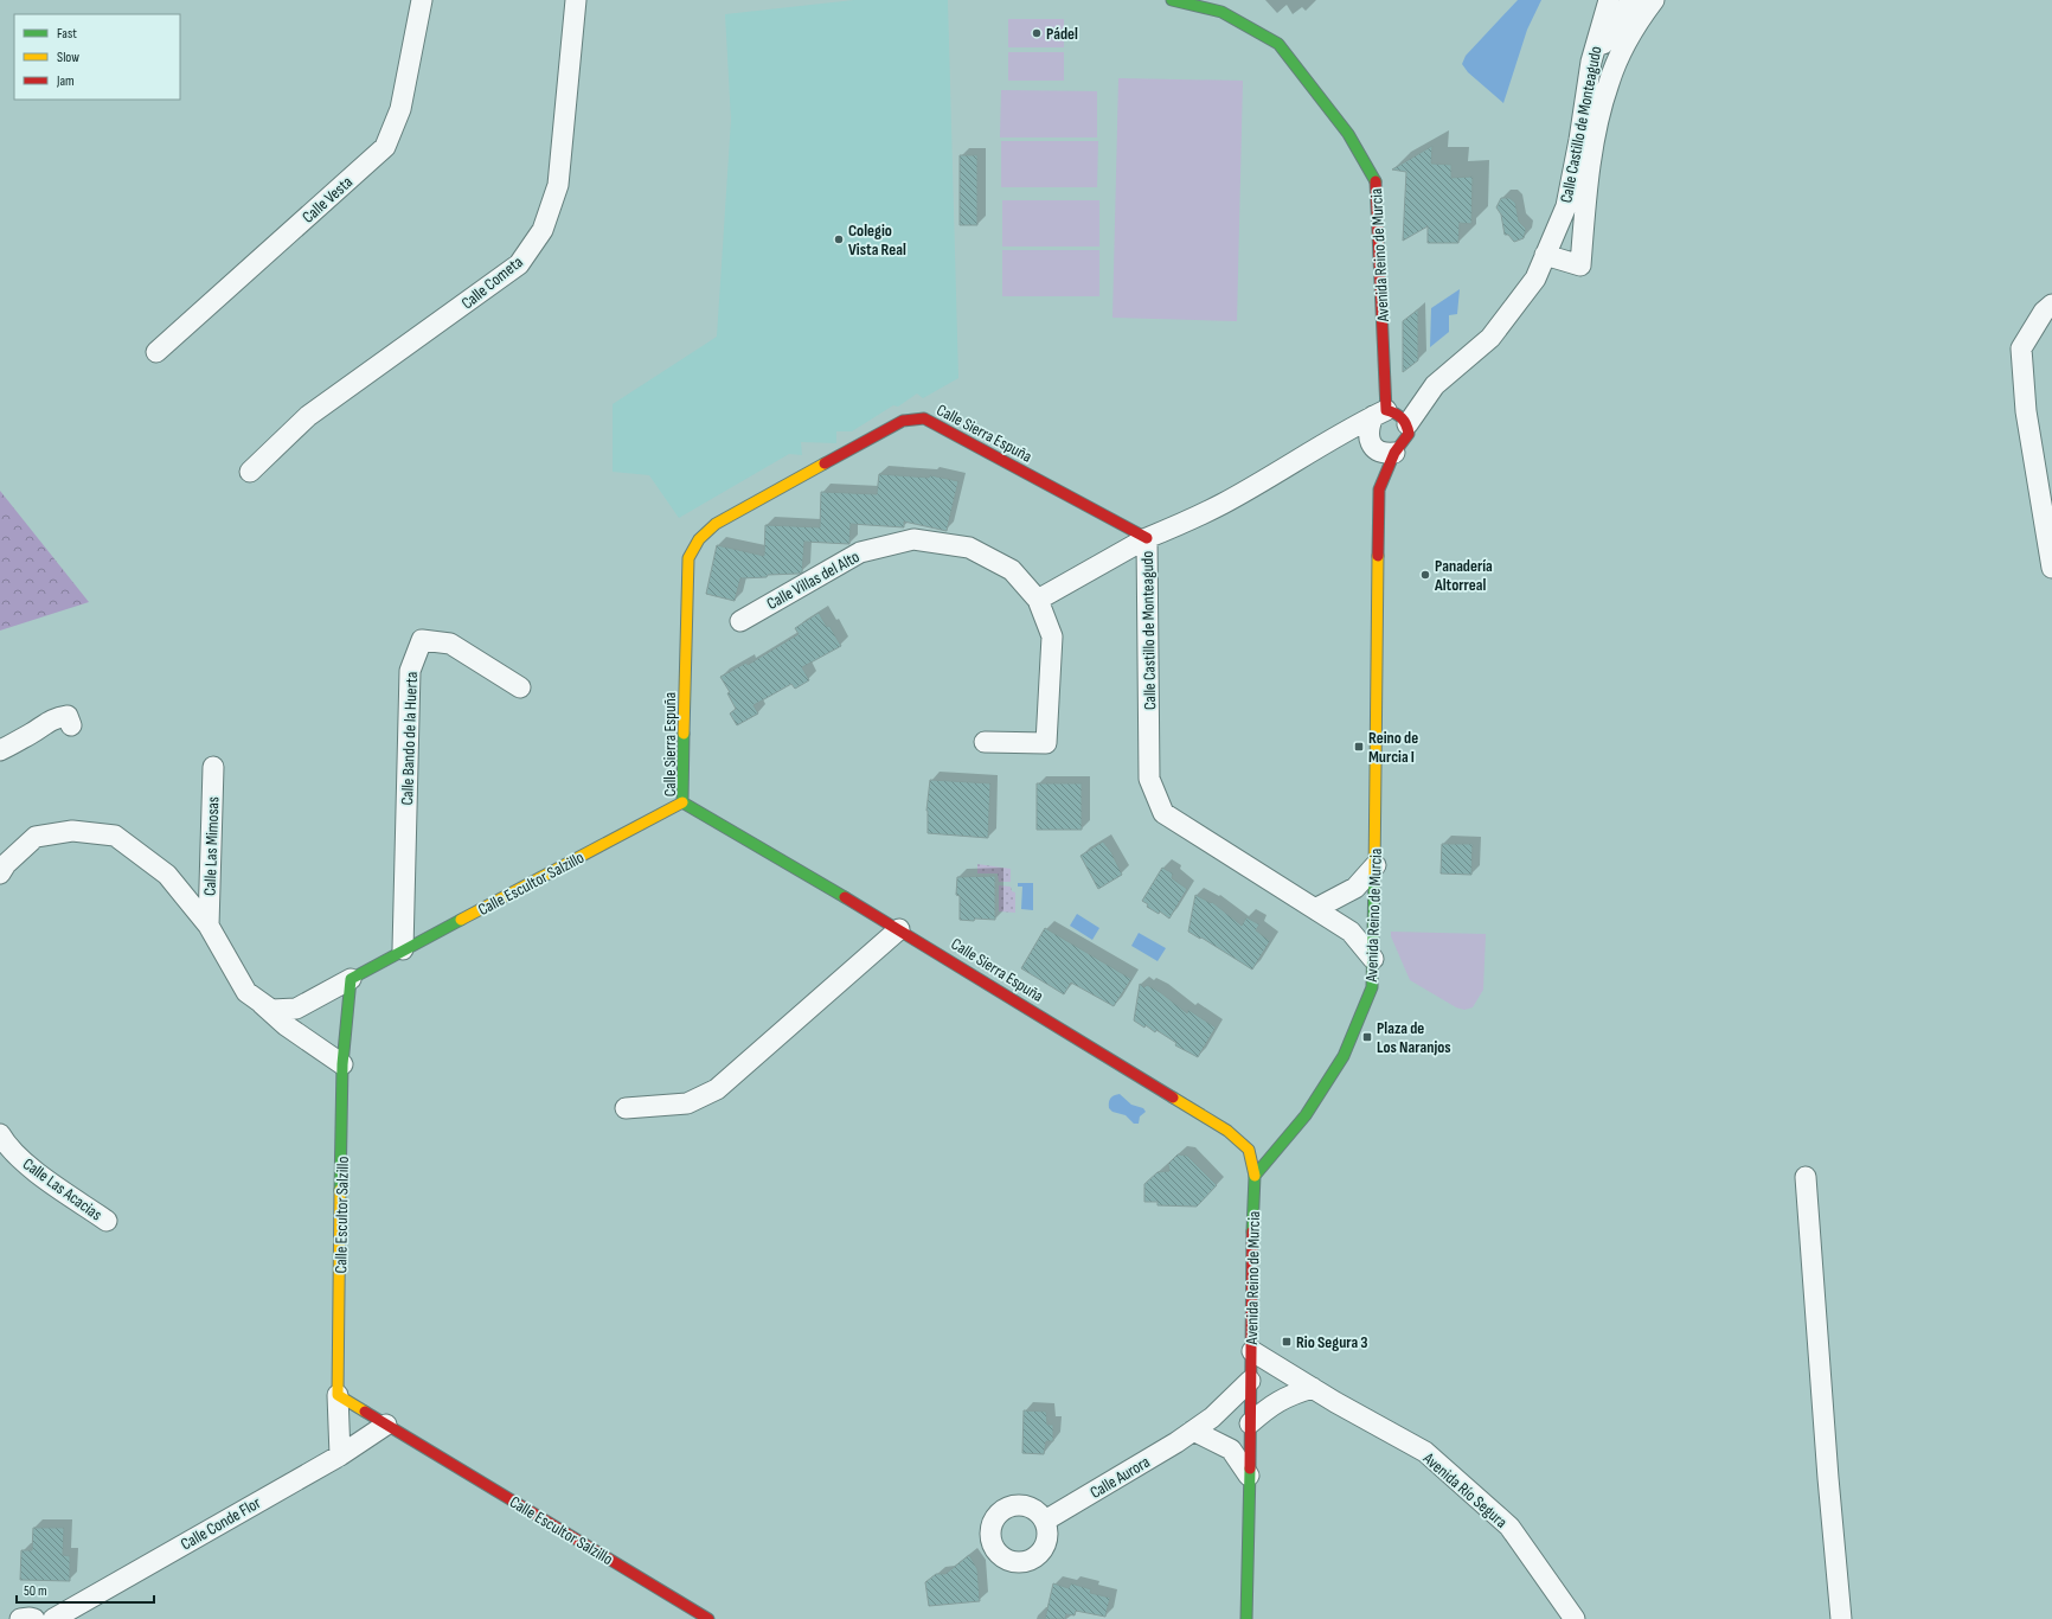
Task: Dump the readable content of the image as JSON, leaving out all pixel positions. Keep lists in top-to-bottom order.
{
  "streets": {
    "street": [
      "Calle Castillo de Monteagudo",
      "Calle Vesta",
      "Avenida Reino de Murcia",
      "Calle Cometa",
      "Calle Sierra Espuña",
      "Calle Villas del Alto",
      "Calle Bando de la Huerta",
      "Calle Las Mimosas",
      "Calle Escultor Salzillo",
      "Calle Las Acacias",
      "Calle Aurora",
      "Avenida Río Segura",
      "Calle Conde Flor"
    ]
  },
  "crossings": [
    ["Calle Castillo de Monteagudo", "Avenida Reino de Murcia"],
    ["Calle Castillo de Monteagudo", "Calle Sierra Espuña"],
    ["Avenida Reino de Murcia", "Calle Sierra Espuña"],
    ["Avenida Reino de Murcia", "Calle Aurora"],
    ["Avenida Reino de Murcia", "Avenida Río Segura"],
    ["Calle Sierra Espuña", "Calle Escultor Salzillo"],
    ["Calle Bando de la Huerta", "Calle Escultor Salzillo"],
    ["Calle Escultor Salzillo", "Calle Conde Flor"]
  ],
  "places": {
    "other": ["Pádel", "Colegio Vista Real", "Panadería Altorreal"],
    "transit": ["Reino de Murcia I", "Plaza de Los Naranjos", "Rio Segura 3"]
  },
  "legend": ["Fast", "Slow", "Jam"],
  "scale_bar": "50 m"
}
